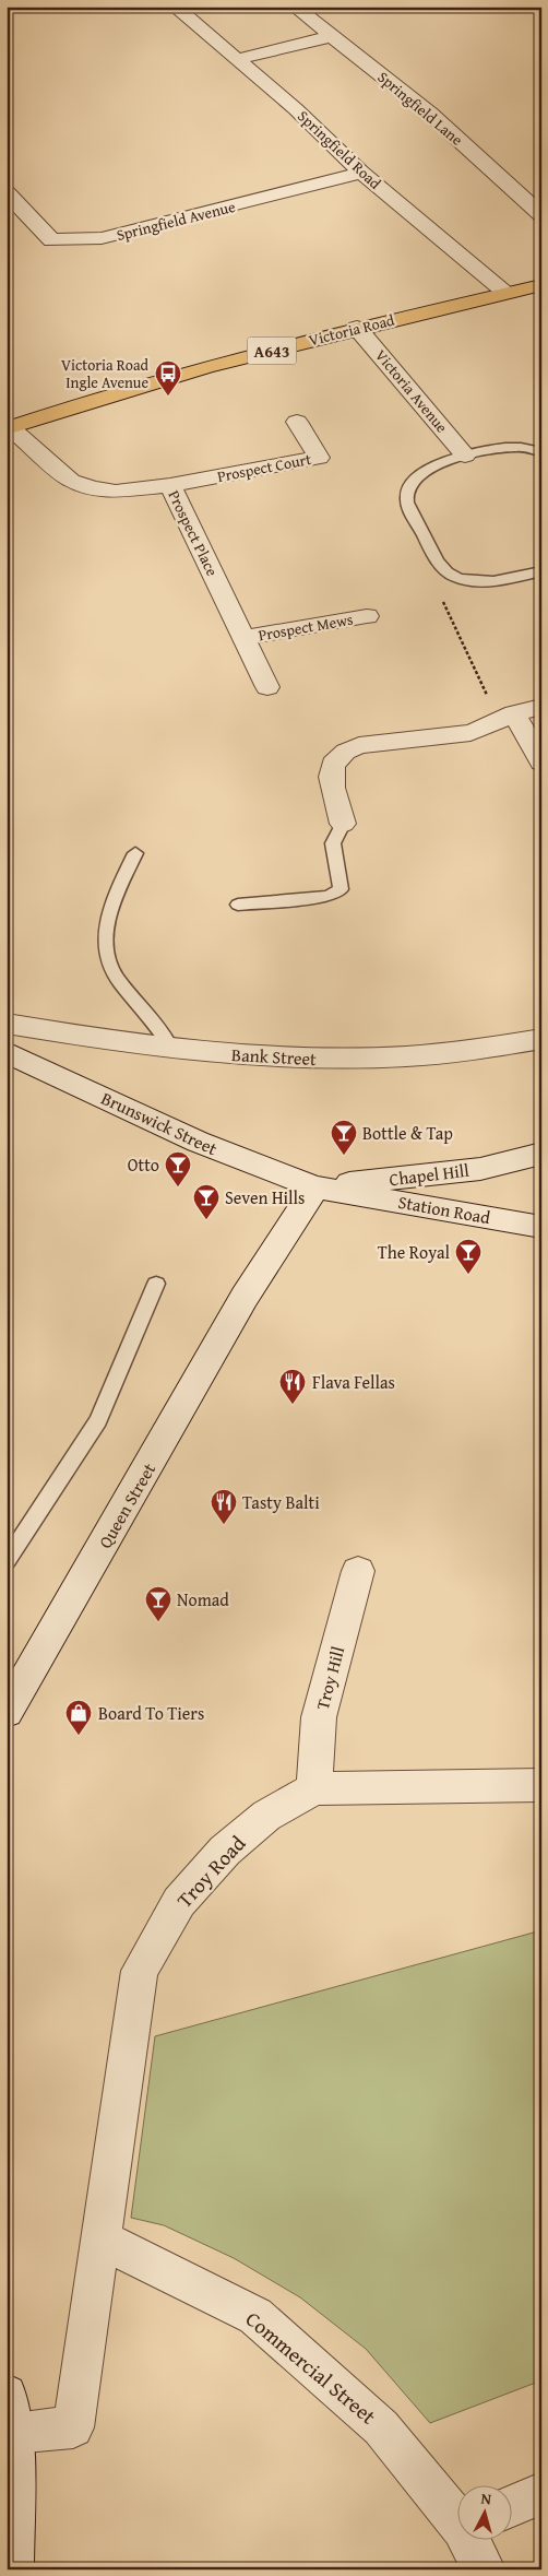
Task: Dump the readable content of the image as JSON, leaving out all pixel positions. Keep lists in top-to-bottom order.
{
  "streets": {
    "main road": ["Victoria Road", "A643"],
    "street": [
      "Springfield Lane",
      "Springfield Road",
      "Springfield Avenue",
      "Victoria Avenue",
      "Prospect Court",
      "Prospect Place",
      "Prospect Mews",
      "Bank Street",
      "Brunswick Street",
      "Chapel Hill",
      "Station Road",
      "Queen Street",
      "Troy Hill",
      "Troy Road",
      "Commercial Street"
    ]
  },
  "crossings": [
    ["Springfield Road", "Springfield Avenue"],
    ["Springfield Road", "Victoria Road"],
    ["Victoria Road", "Victoria Avenue"],
    ["Victoria Road", "Prospect Place"],
    ["Prospect Court", "Prospect Place"],
    ["Prospect Place", "Prospect Mews"],
    ["Brunswick Street", "Chapel Hill"],
    ["Brunswick Street", "Station Road"],
    ["Brunswick Street", "Queen Street"],
    ["Chapel Hill", "Station Road"],
    ["Chapel Hill", "Queen Street"],
    ["Station Road", "Queen Street"],
    ["Troy Hill", "Troy Road"],
    ["Troy Road", "Commercial Street"]
  ],
  "places": {
    "bus stop": ["Victoria Road Ingle Avenue"],
    "bar": [
      "Bottle & Tap",
      "Otto",
      "Seven Hills",
      "The Royal",
      "Nomad"
    ],
    "restaurant": ["Flava Fellas", "Tasty Balti"],
    "shop": ["Board To Tiers"]
  },
  "north": "top"
}
